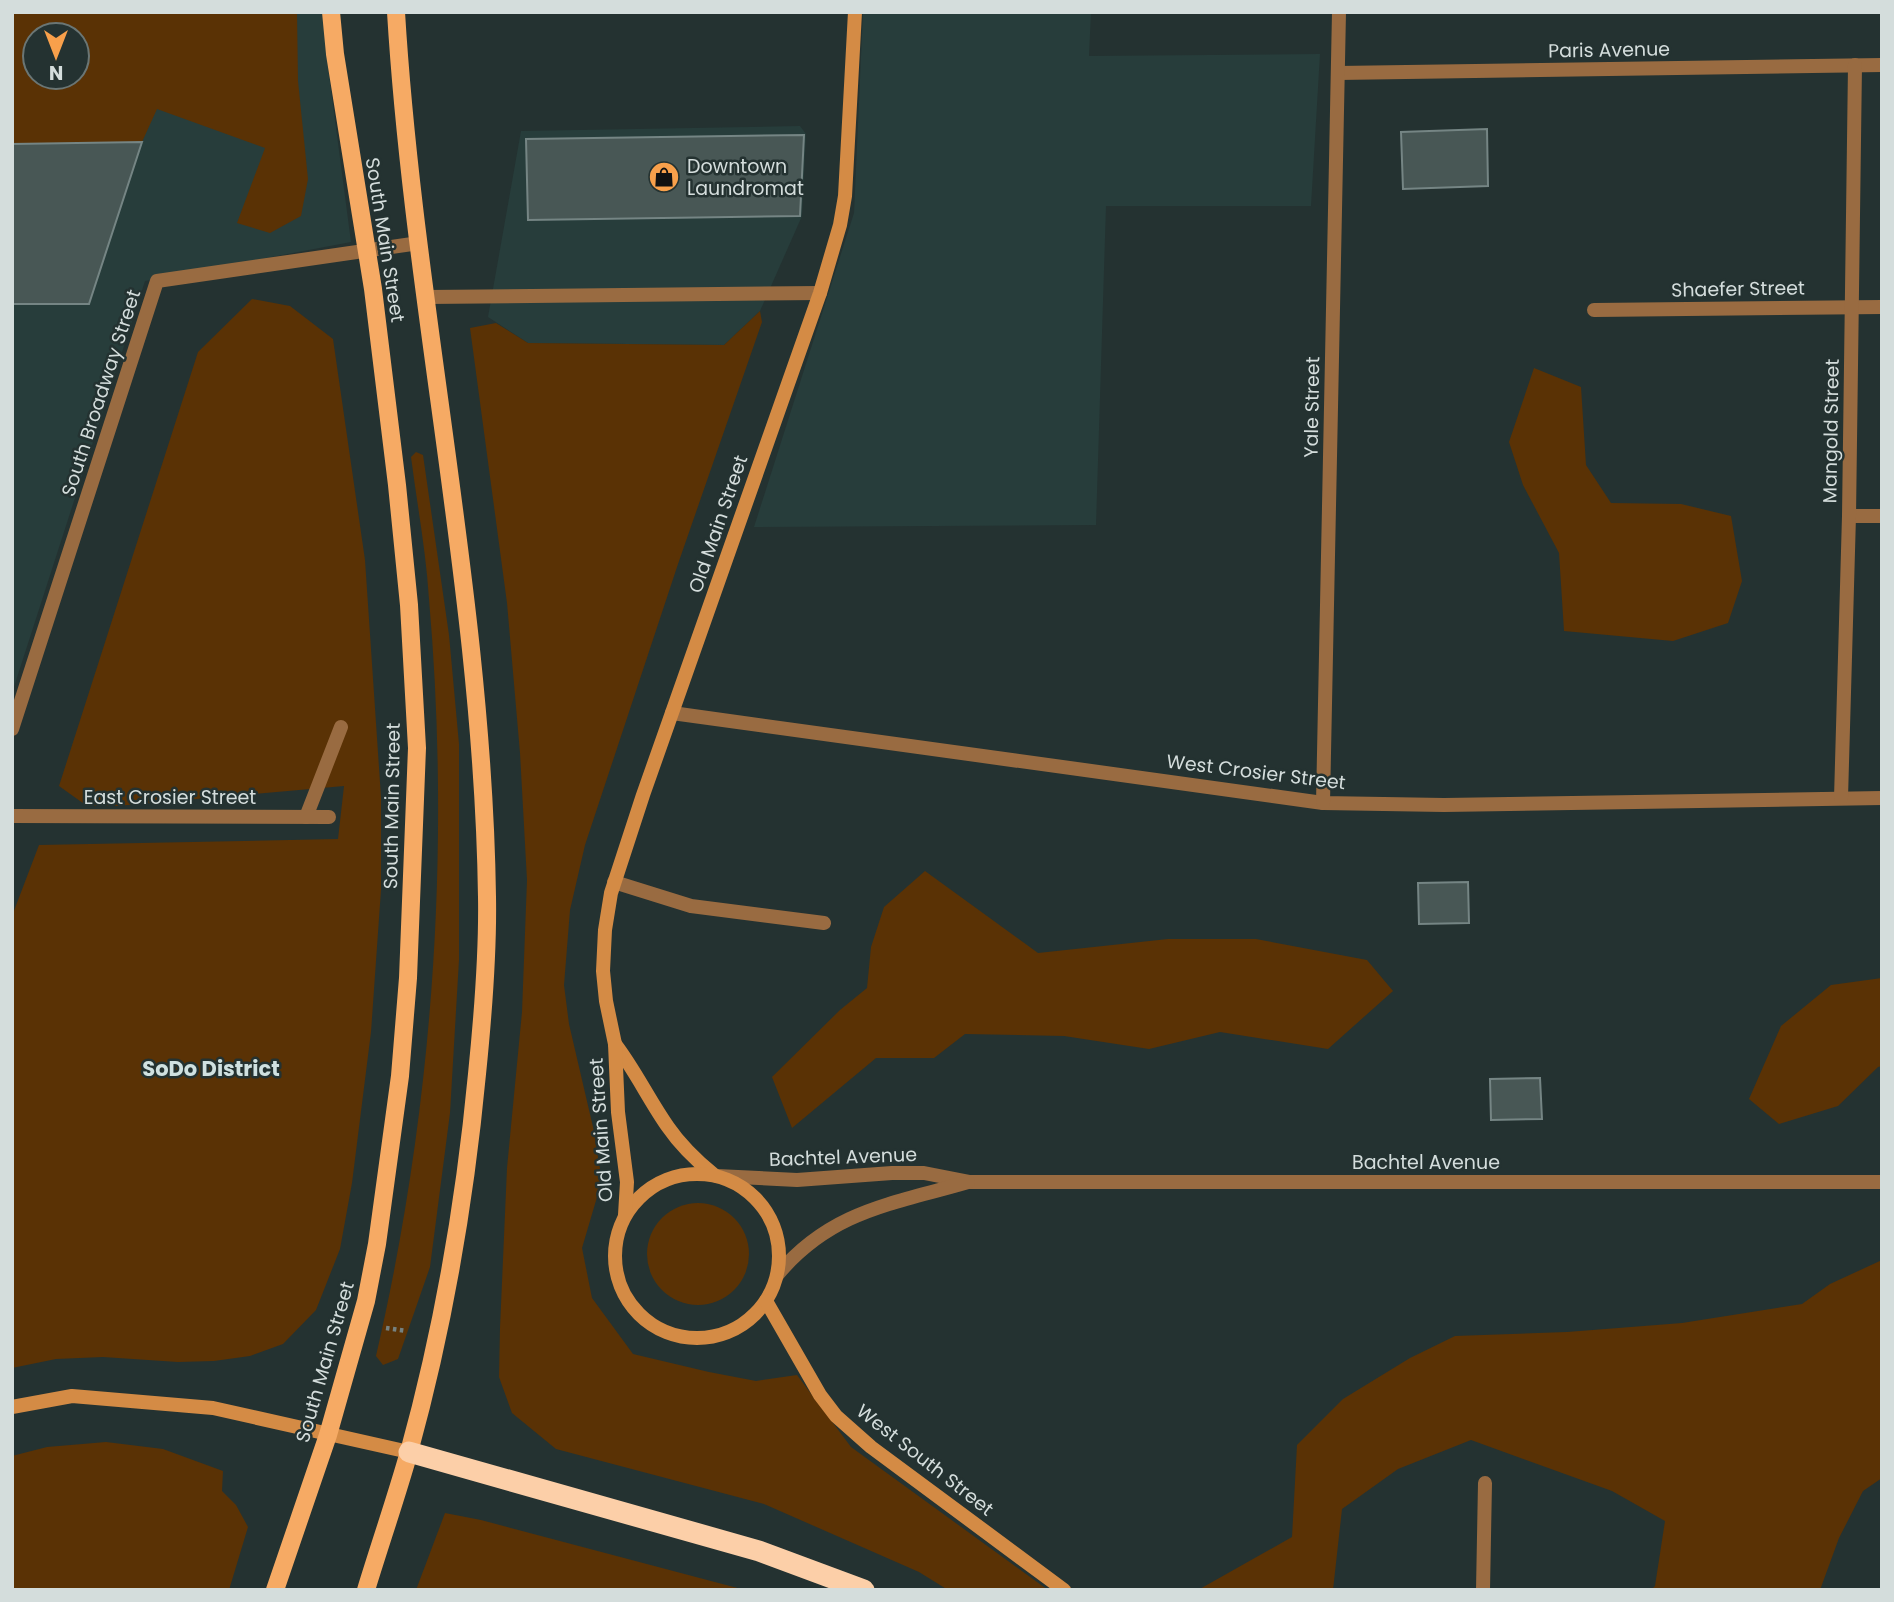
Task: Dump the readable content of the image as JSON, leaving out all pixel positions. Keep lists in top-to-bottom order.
{
  "streets": {
    "main road": ["South Main Street", "Old Main Street", "West South Street"],
    "street": [
      "Paris Avenue",
      "Shaefer Street",
      "South Broadway Street",
      "Yale Street",
      "Mangold Street",
      "West Crosier Street",
      "East Crosier Street",
      "Bachtel Avenue"
    ]
  },
  "crossings": [
    ["Paris Avenue", "Yale Street"],
    ["Paris Avenue", "Mangold Street"],
    ["South Main Street", "South Broadway Street"],
    ["Shaefer Street", "Mangold Street"],
    ["Yale Street", "West Crosier Street"],
    ["Mangold Street", "West Crosier Street"],
    ["Old Main Street", "West Crosier Street"],
    ["Old Main Street", "Bachtel Avenue"],
    ["Old Main Street", "West South Street"],
    ["Bachtel Avenue", "West South Street"]
  ],
  "districts": ["SoDo District"],
  "places": {
    "shop": ["Downtown Laundromat"]
  },
  "north": "bottom"
}
